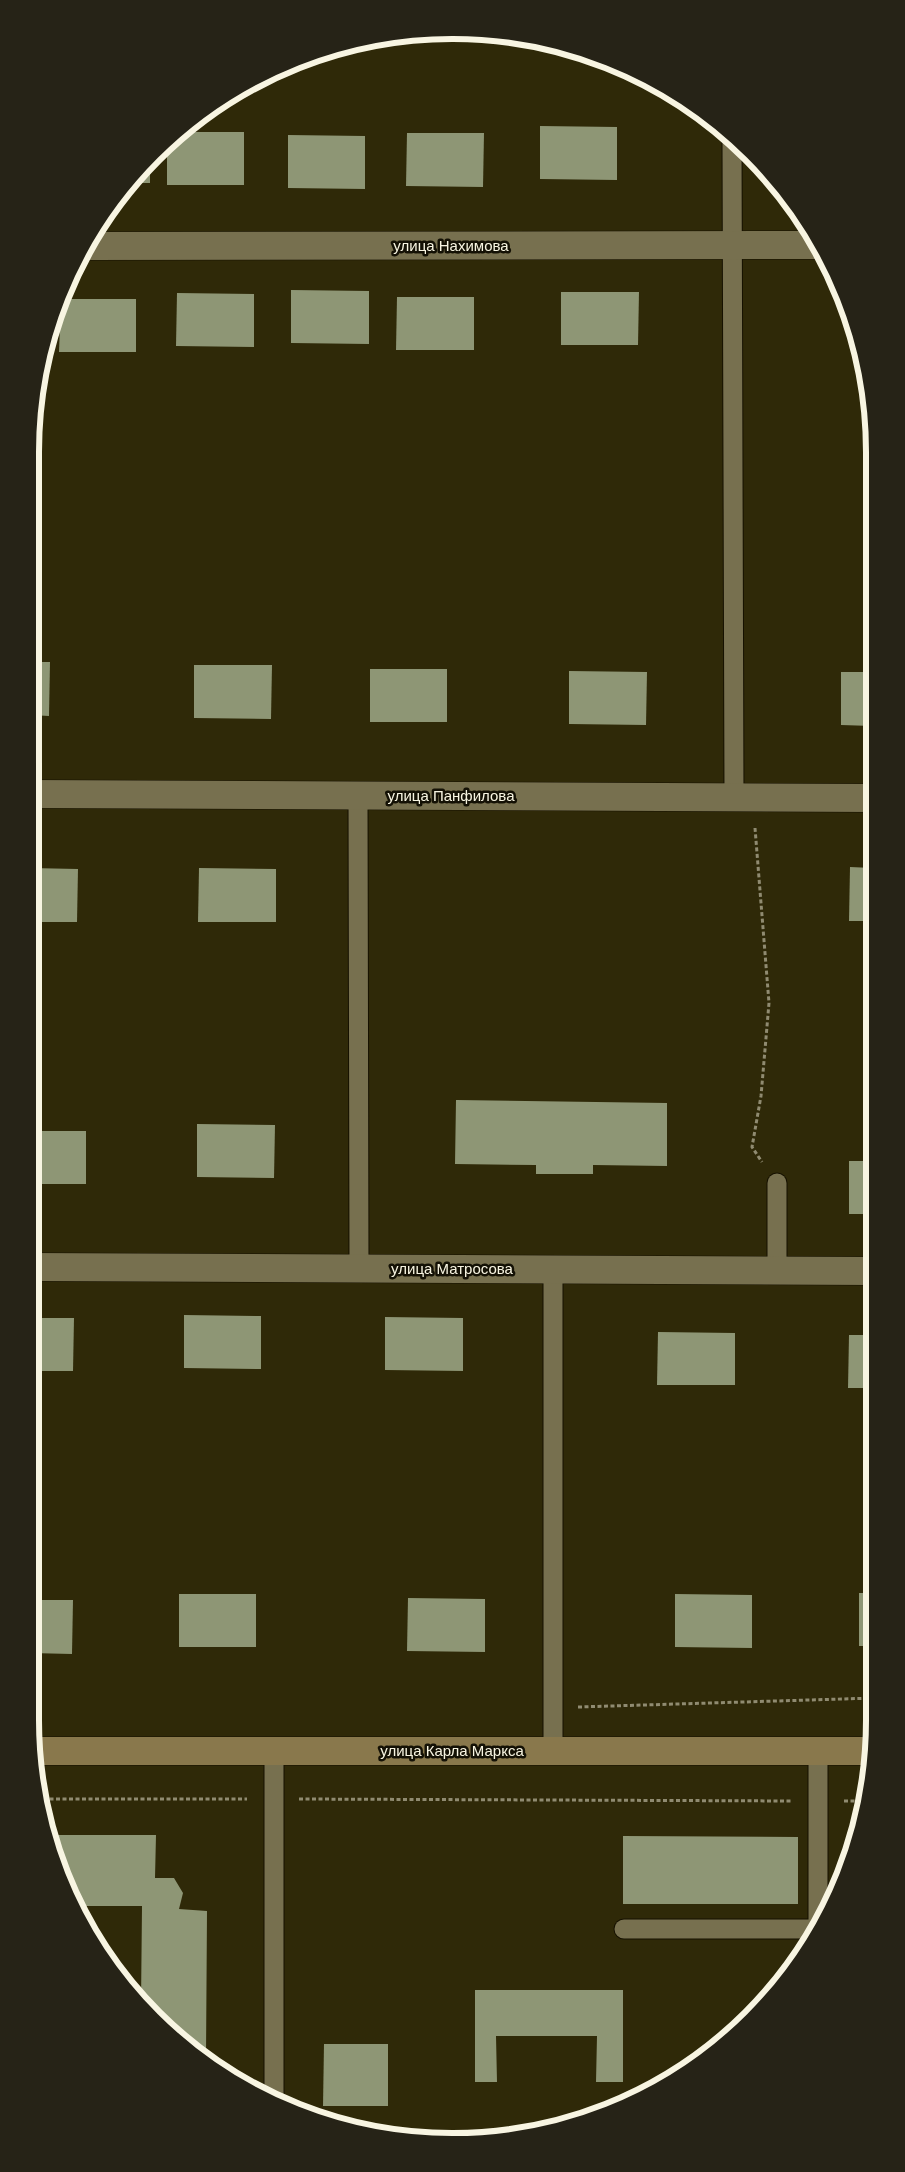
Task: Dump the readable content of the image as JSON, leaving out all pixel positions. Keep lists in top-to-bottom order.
{
  "streets": {
    "main road": ["улица Карла Маркса"],
    "street": ["улица Нахимова", "улица Панфилова", "улица Матросова"]
  }
}
